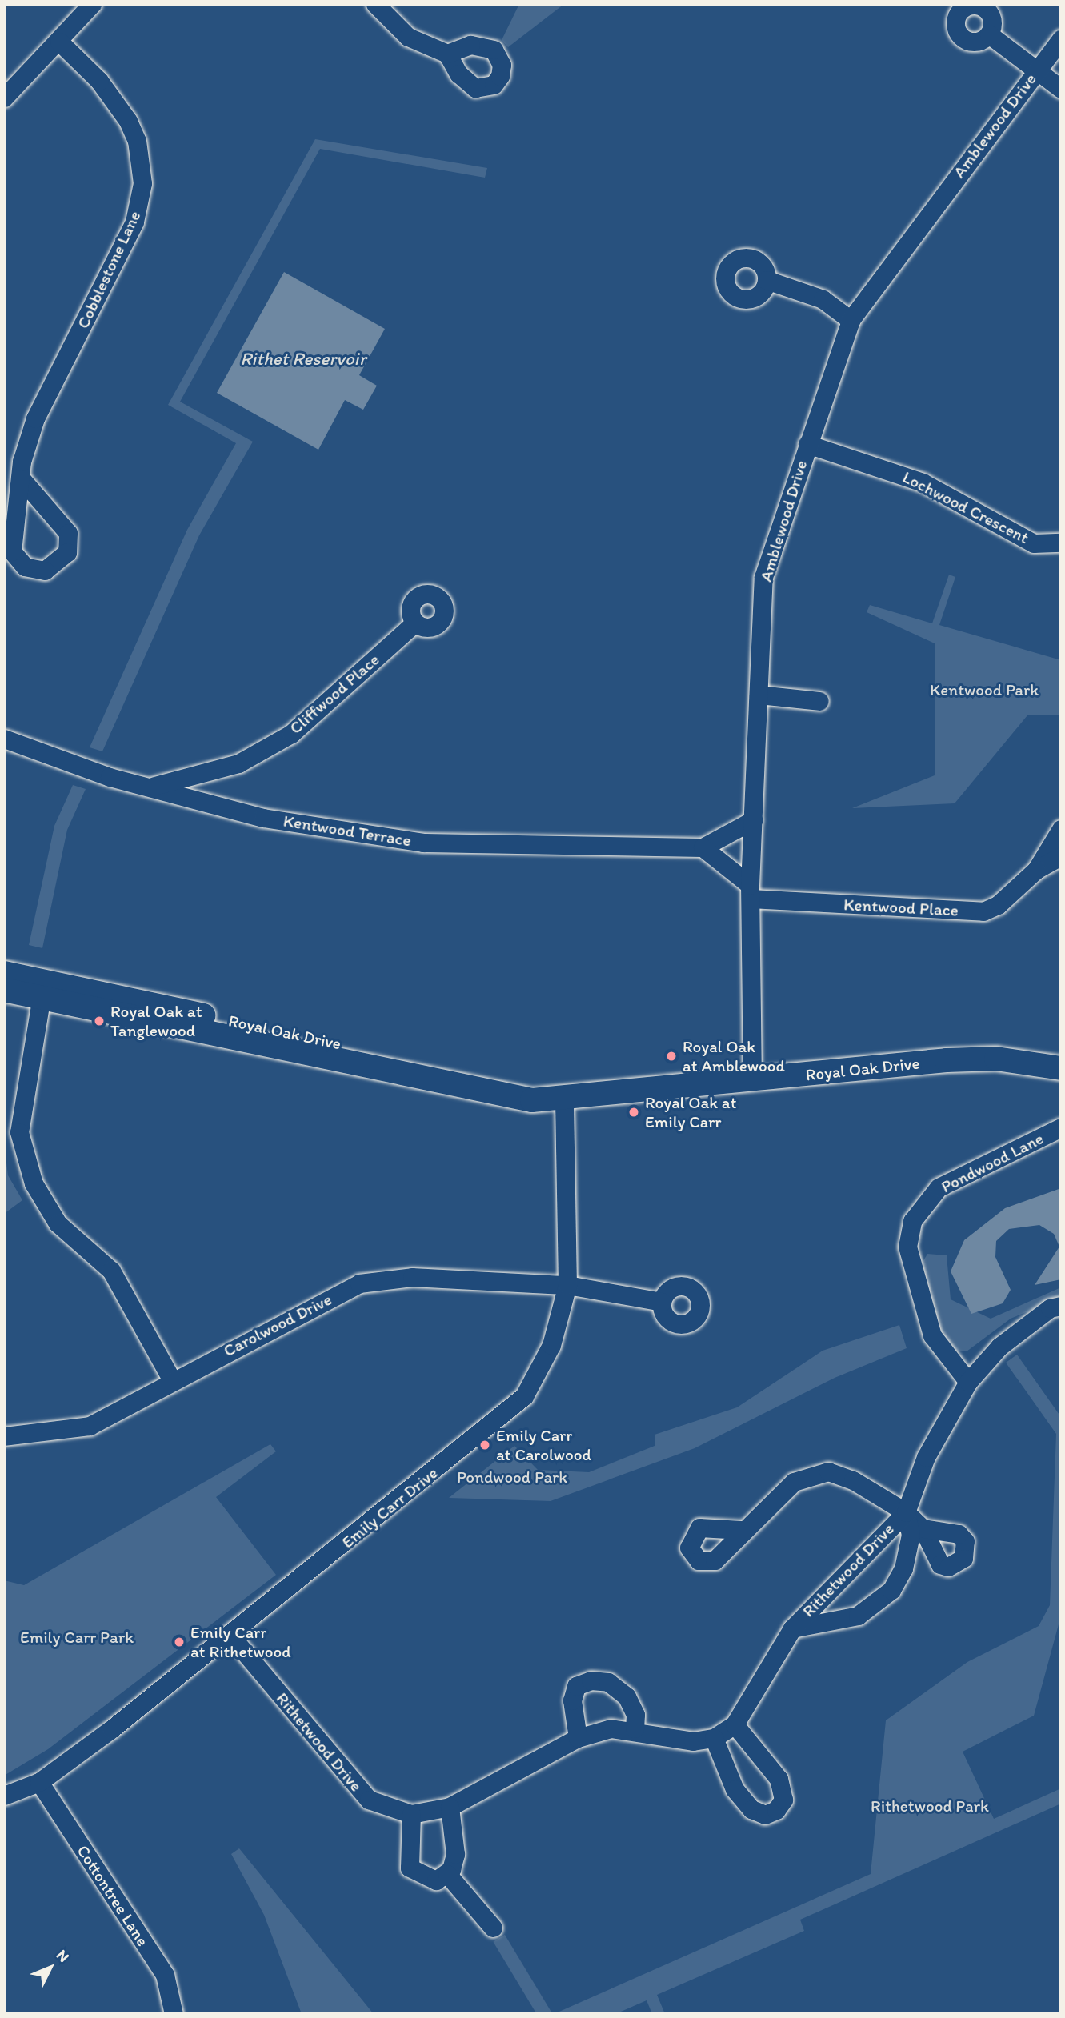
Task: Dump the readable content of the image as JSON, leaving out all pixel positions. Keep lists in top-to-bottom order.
{
  "streets": {
    "main road": ["Royal Oak Drive"],
    "street": [
      "Amblewood Drive",
      "Cobblestone Lane",
      "Lochwood Crescent",
      "Cliffwood Place",
      "Kentwood Terrace",
      "Kentwood Place",
      "Pondwood Lane",
      "Carolwood Drive",
      "Emily Carr Drive",
      "Rithetwood Drive",
      "Cottontree Lane"
    ]
  },
  "crossings": [
    ["Amblewood Drive", "Lochwood Crescent"],
    ["Amblewood Drive", "Kentwood Terrace"],
    ["Amblewood Drive", "Kentwood Place"],
    ["Amblewood Drive", "Royal Oak Drive"],
    ["Cliffwood Place", "Kentwood Terrace"],
    ["Royal Oak Drive", "Emily Carr Drive"],
    ["Pondwood Lane", "Rithetwood Drive"],
    ["Carolwood Drive", "Emily Carr Drive"],
    ["Emily Carr Drive", "Rithetwood Drive"],
    ["Emily Carr Drive", "Cottontree Lane"]
  ],
  "water": ["Rithet Reservoir"],
  "parks": [
    "Kentwood Park",
    "Pondwood Park",
    "Emily Carr Park",
    "Rithetwood Park"
  ],
  "places": [
    "Royal Oak at Tanglewood",
    "Royal Oak at Amblewood",
    "Royal Oak at Emily Carr",
    "Emily Carr at Carolwood",
    "Emily Carr at Rithetwood"
  ],
  "north": "top right"
}
